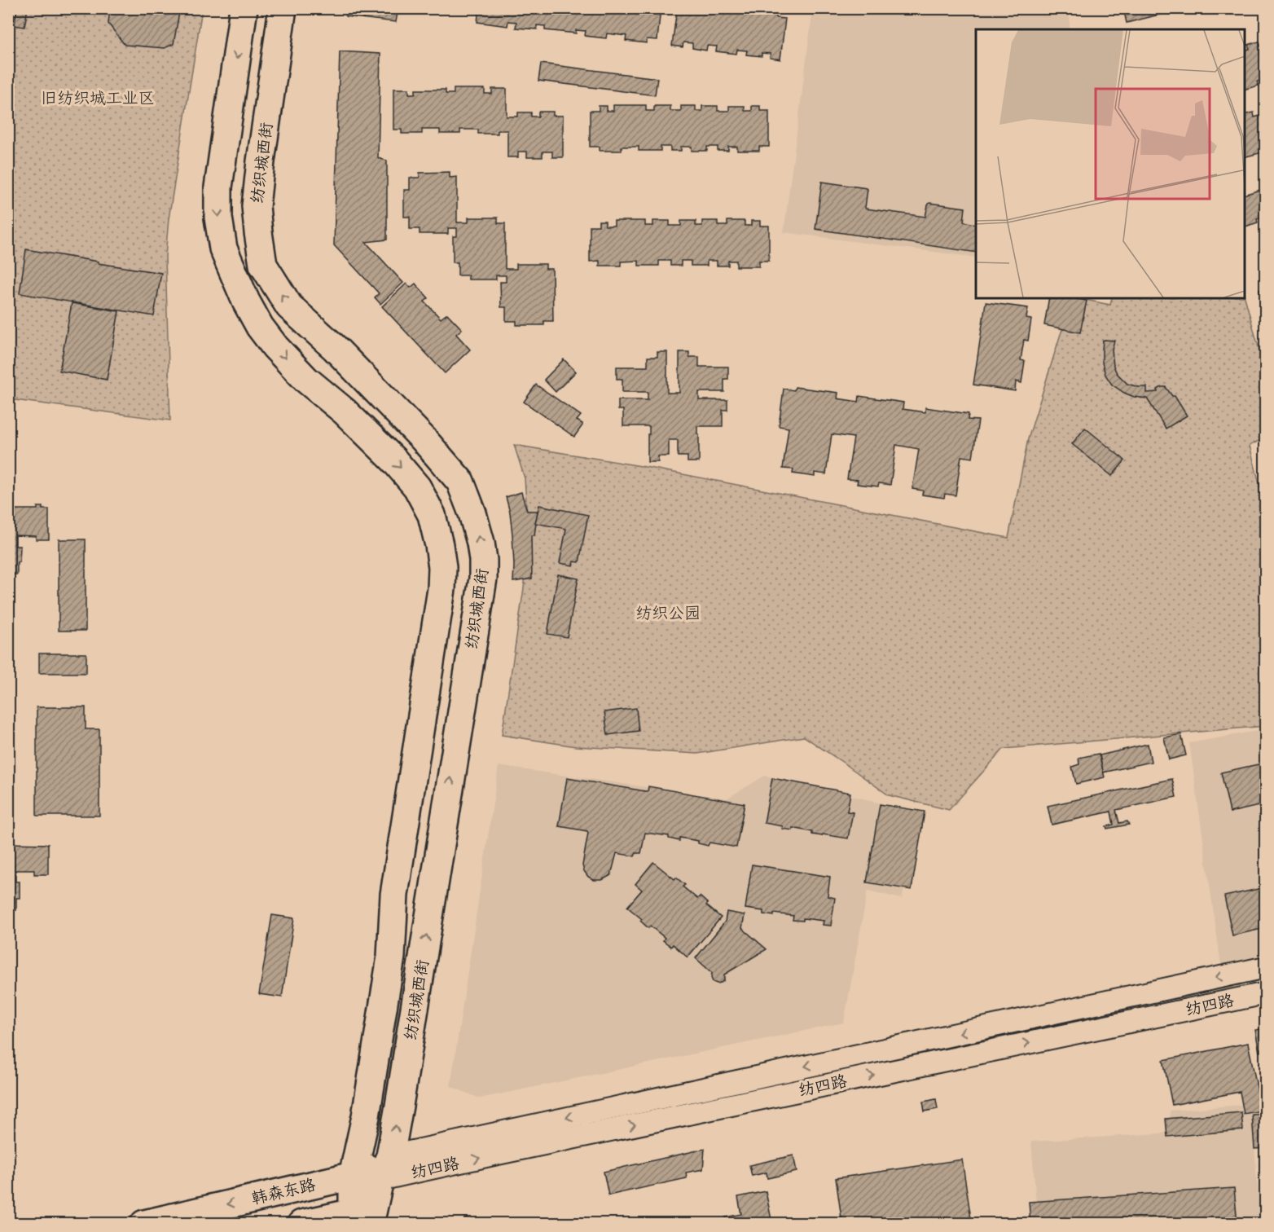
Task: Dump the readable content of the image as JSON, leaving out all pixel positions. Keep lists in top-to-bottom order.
{
  "streets": {
    "main road": ["纺织城西街", "韩森东路"],
    "street": ["纺四路"]
  },
  "crossings": [
    ["纺织城西街", "纺四路"],
    ["纺织城西街", "韩森东路"],
    ["纺四路", "韩森东路"]
  ],
  "one_way": ["韩森东路"],
  "parks": ["旧纺织城工业区", "纺织公园"]
}
